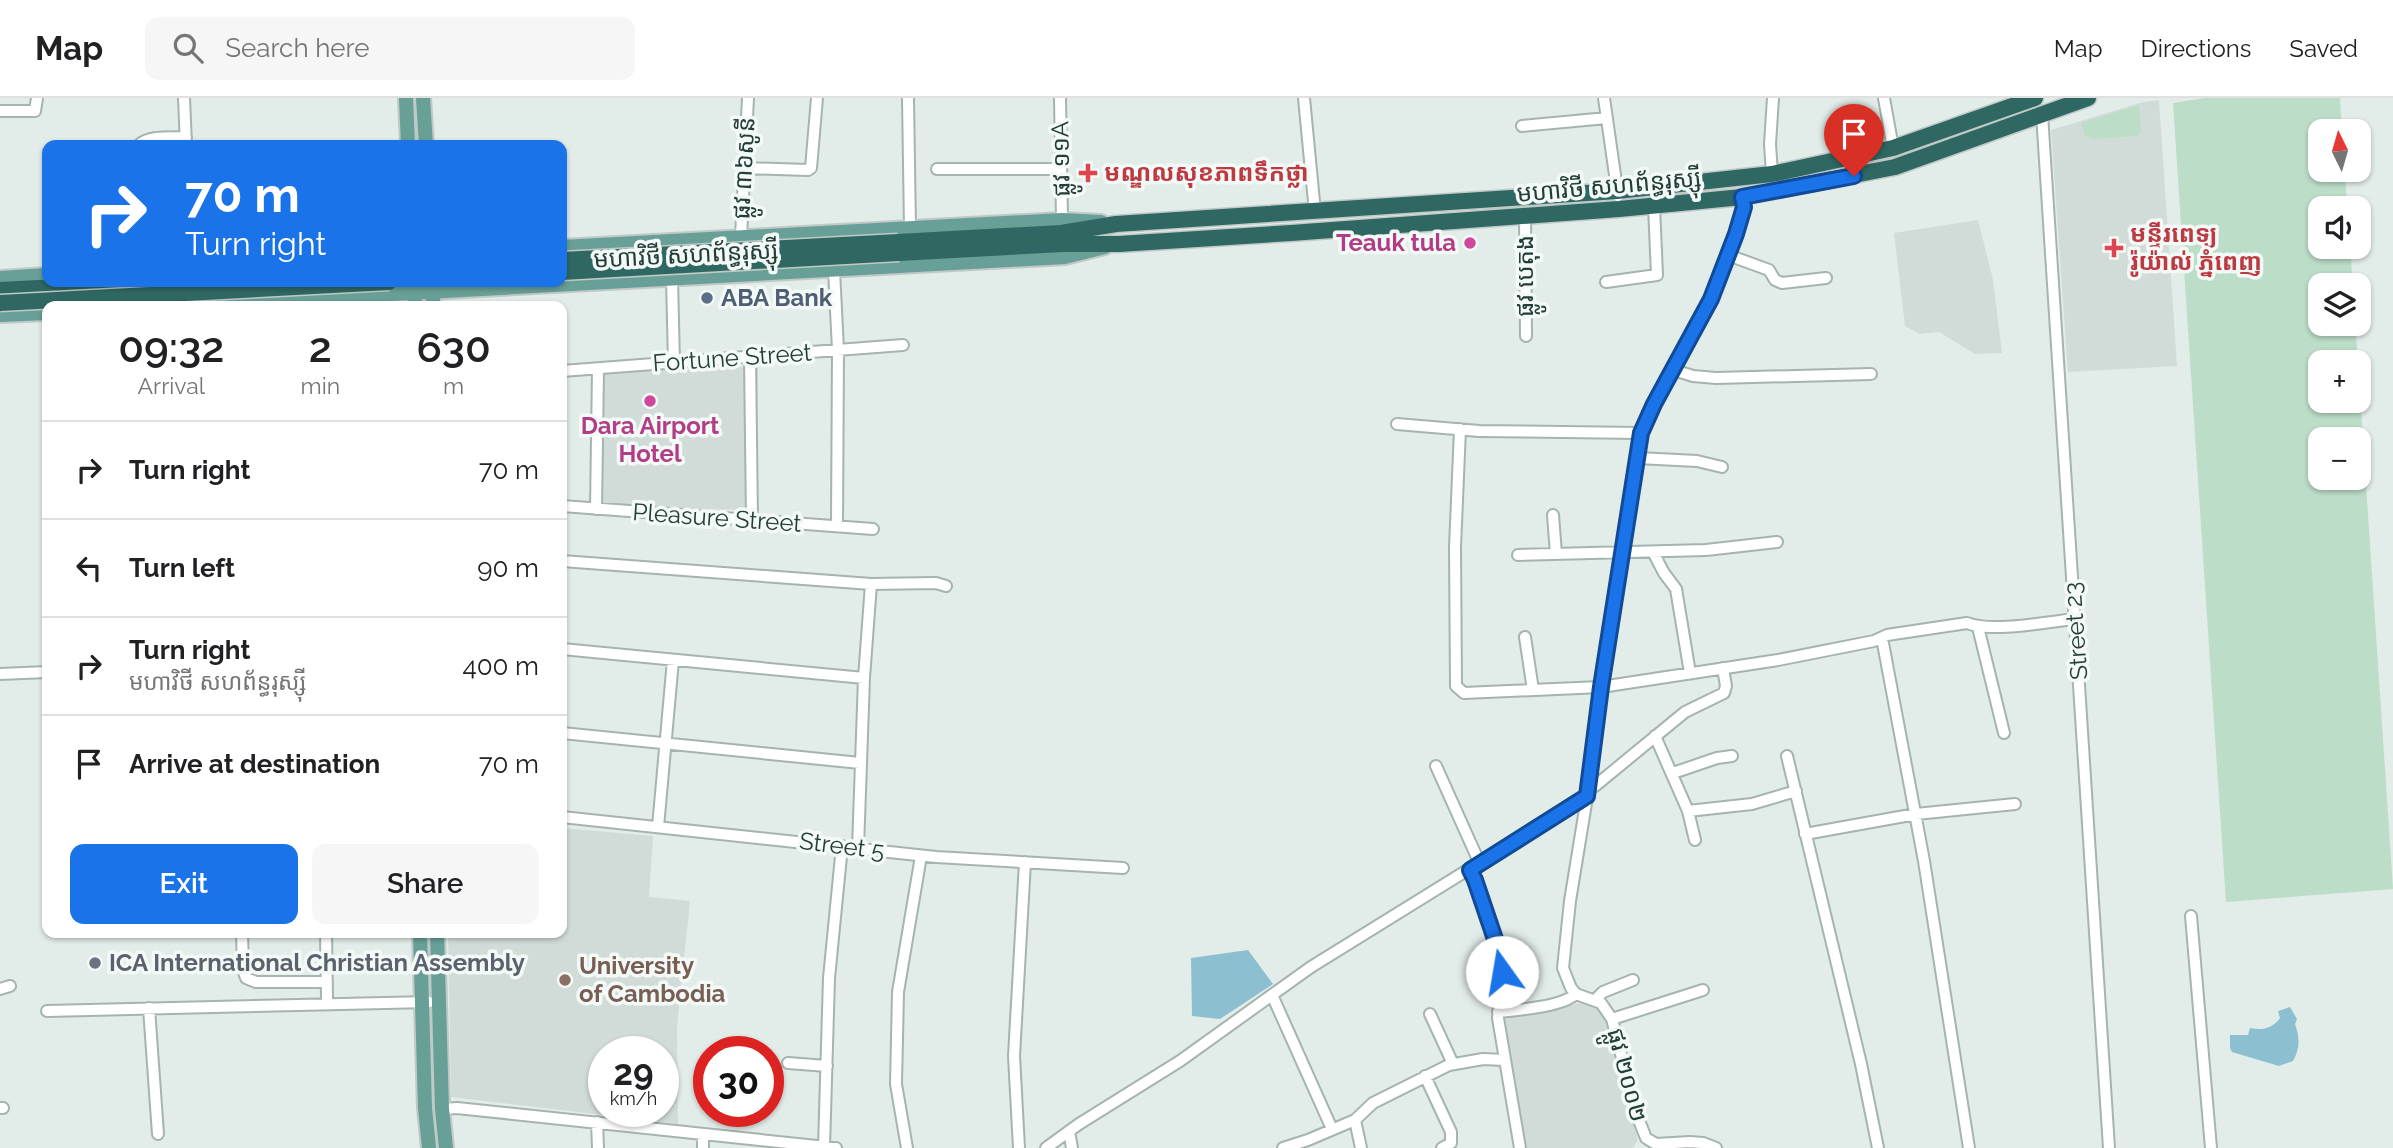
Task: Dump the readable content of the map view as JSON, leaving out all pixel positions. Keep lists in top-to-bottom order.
{
  "streets": {
    "highway": ["មហាវិថី សហព័ន្ធរុស្ស៊ី"],
    "street": [
      "ផ្លូវ ១១A",
      "ផ្លូវ ៣៦សូនី",
      "ផ្លូវ បេតុង",
      "Fortune Street",
      "Pleasure Street",
      "Street 23",
      "Street 5",
      "ផ្លូវ ២០០២"
    ]
  },
  "crossings": [
    ["ផ្លូវ ១១A", "មហាវិថី សហព័ន្ធរុស្ស៊ី"],
    ["ផ្លូវ ៣៦សូនី", "មហាវិថី សហព័ន្ធរុស្ស៊ី"],
    ["មហាវិថី សហព័ន្ធរុស្ស៊ី", "ផ្លូវ បេតុង"],
    ["មហាវិថី សហព័ន្ធរុស្ស៊ី", "Street 23"]
  ],
  "places": {
    "health": ["មណ្ឌលសុខភាពទឹកថ្លា", "មន្ទីរពេទ្យ រ៉ូយ៉ាល់ ភ្នំពេញ"],
    "other": [
      "Teauk tula",
      "ABA Bank",
      "Dara Airport Hotel",
      "ICA International Christian Assembly",
      "University of Cambodia"
    ]
  },
  "north": "top",
  "page": {
    "header": "Map",
    "search": "Search here",
    "nav": ["Map", "Directions", "Saved"],
    "map_buttons": ["+", "−"],
    "turn": ["70 m", "Turn right"],
    "eta": [
      "09:32",
      "Arrival",
      "2",
      "min",
      "630",
      "m"
    ],
    "list": [
      {
        "name": "Turn right",
        "value": "70 m"
      },
      {
        "name": "Turn left",
        "value": "90 m"
      },
      {
        "name": "Turn right",
        "note": "មហាវិថី សហព័ន្ធរុស្ស៊ី",
        "value": "400 m"
      },
      {
        "name": "Arrive at destination",
        "value": "70 m"
      }
    ],
    "buttons": ["Exit", "Share"],
    "speed": "29 km/h",
    "limit": "30"
  }
}
